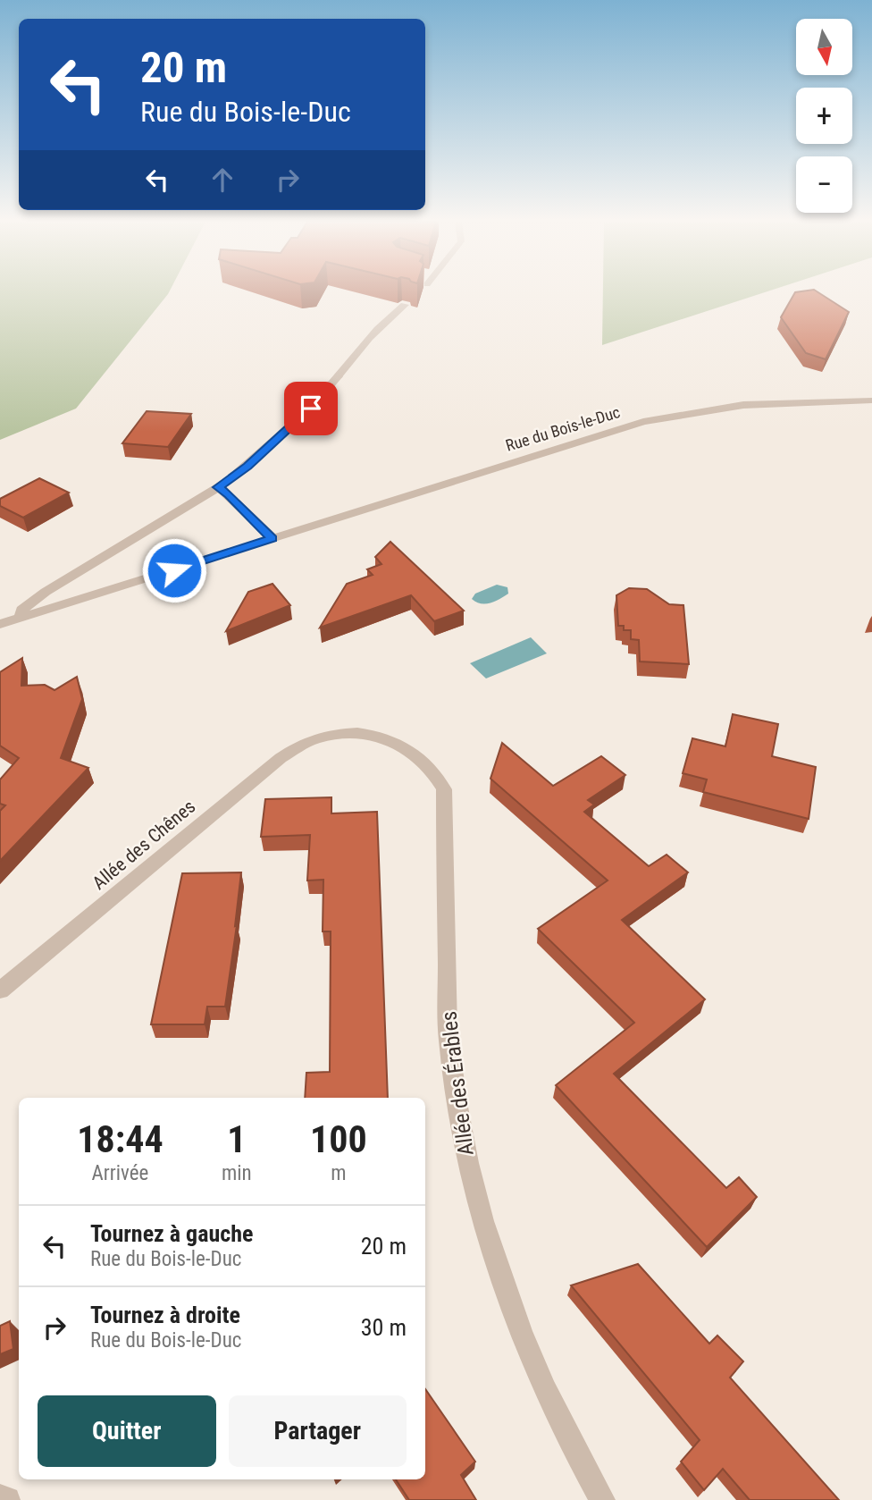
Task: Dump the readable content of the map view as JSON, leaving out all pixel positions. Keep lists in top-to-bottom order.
{
  "streets": {
    "street": ["Rue du Bois-le-Duc", "Allée des Chênes", "Allée des Érables"]
  },
  "crossings": [
    ["Allée des Chênes", "Allée des Érables"]
  ],
  "north": "bottom",
  "page": {
    "map_buttons": ["+", "−"],
    "turn": ["20 m", "Rue du Bois-le-Duc"],
    "eta": [
      "18:44",
      "Arrivée",
      "1",
      "min",
      "100",
      "m"
    ],
    "list": [
      {
        "name": "Tournez à gauche",
        "note": "Rue du Bois-le-Duc",
        "value": "20 m"
      },
      {
        "name": "Tournez à droite",
        "note": "Rue du Bois-le-Duc",
        "value": "30 m"
      }
    ],
    "buttons": ["Quitter", "Partager"]
  }
}
